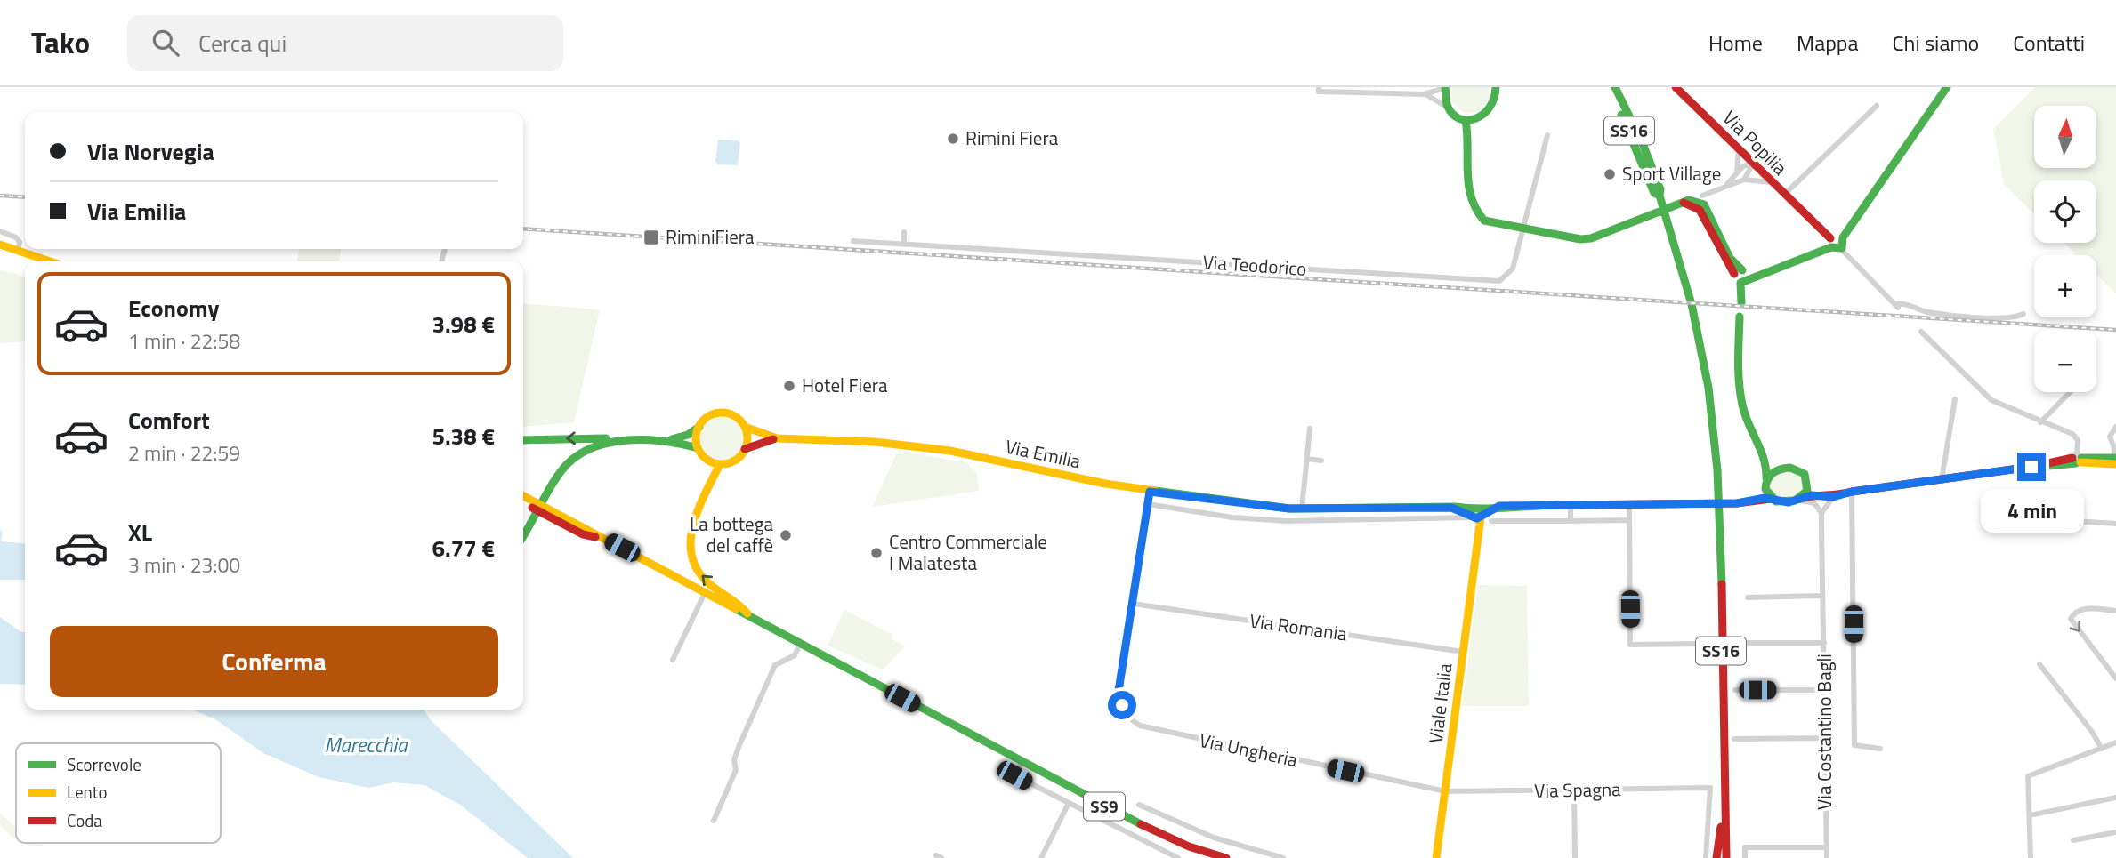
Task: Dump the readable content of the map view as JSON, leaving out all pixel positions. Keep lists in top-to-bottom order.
{
  "streets": {
    "main road": [
      "SS16",
      "Via Popilia",
      "Via Emilia",
      "Viale Italia",
      "SS9"
    ],
    "street": [
      "Via Teodorico",
      "Via Romania",
      "Via Costantino Bagli",
      "Via Ungheria",
      "Via Spagna"
    ]
  },
  "crossings": [
    ["Via Emilia", "Viale Italia"],
    ["Via Romania", "Viale Italia"],
    ["Via Romania", "Via Ungheria"],
    ["Viale Italia", "Via Ungheria"],
    ["Viale Italia", "Via Spagna"],
    ["Via Ungheria", "Via Spagna"]
  ],
  "water": ["Marecchia"],
  "places": {
    "other": [
      "Rimini Fiera",
      "Sport Village",
      "Hotel Fiera",
      "La bottega del caffè",
      "Centro Commerciale I Malatesta"
    ],
    "transit": ["RiminiFiera"]
  },
  "legend": ["Scorrevole", "Lento", "Coda"],
  "north": "top",
  "page": {
    "header": "Tako",
    "search": "Cerca qui",
    "nav": [
      "Home",
      "Mappa",
      "Chi siamo",
      "Contatti"
    ],
    "map_buttons": ["+", "−"],
    "banner": ["Via Norvegia", "Via Emilia"],
    "list": [
      {
        "name": "Economy",
        "note": "1 min · 22:58",
        "value": "3.98 €"
      },
      {
        "name": "Comfort",
        "note": "2 min · 22:59",
        "value": "5.38 €"
      },
      {
        "name": "XL",
        "note": "3 min · 23:00",
        "value": "6.77 €"
      }
    ],
    "bubble": "4 min",
    "buttons": "Conferma"
  }
}
